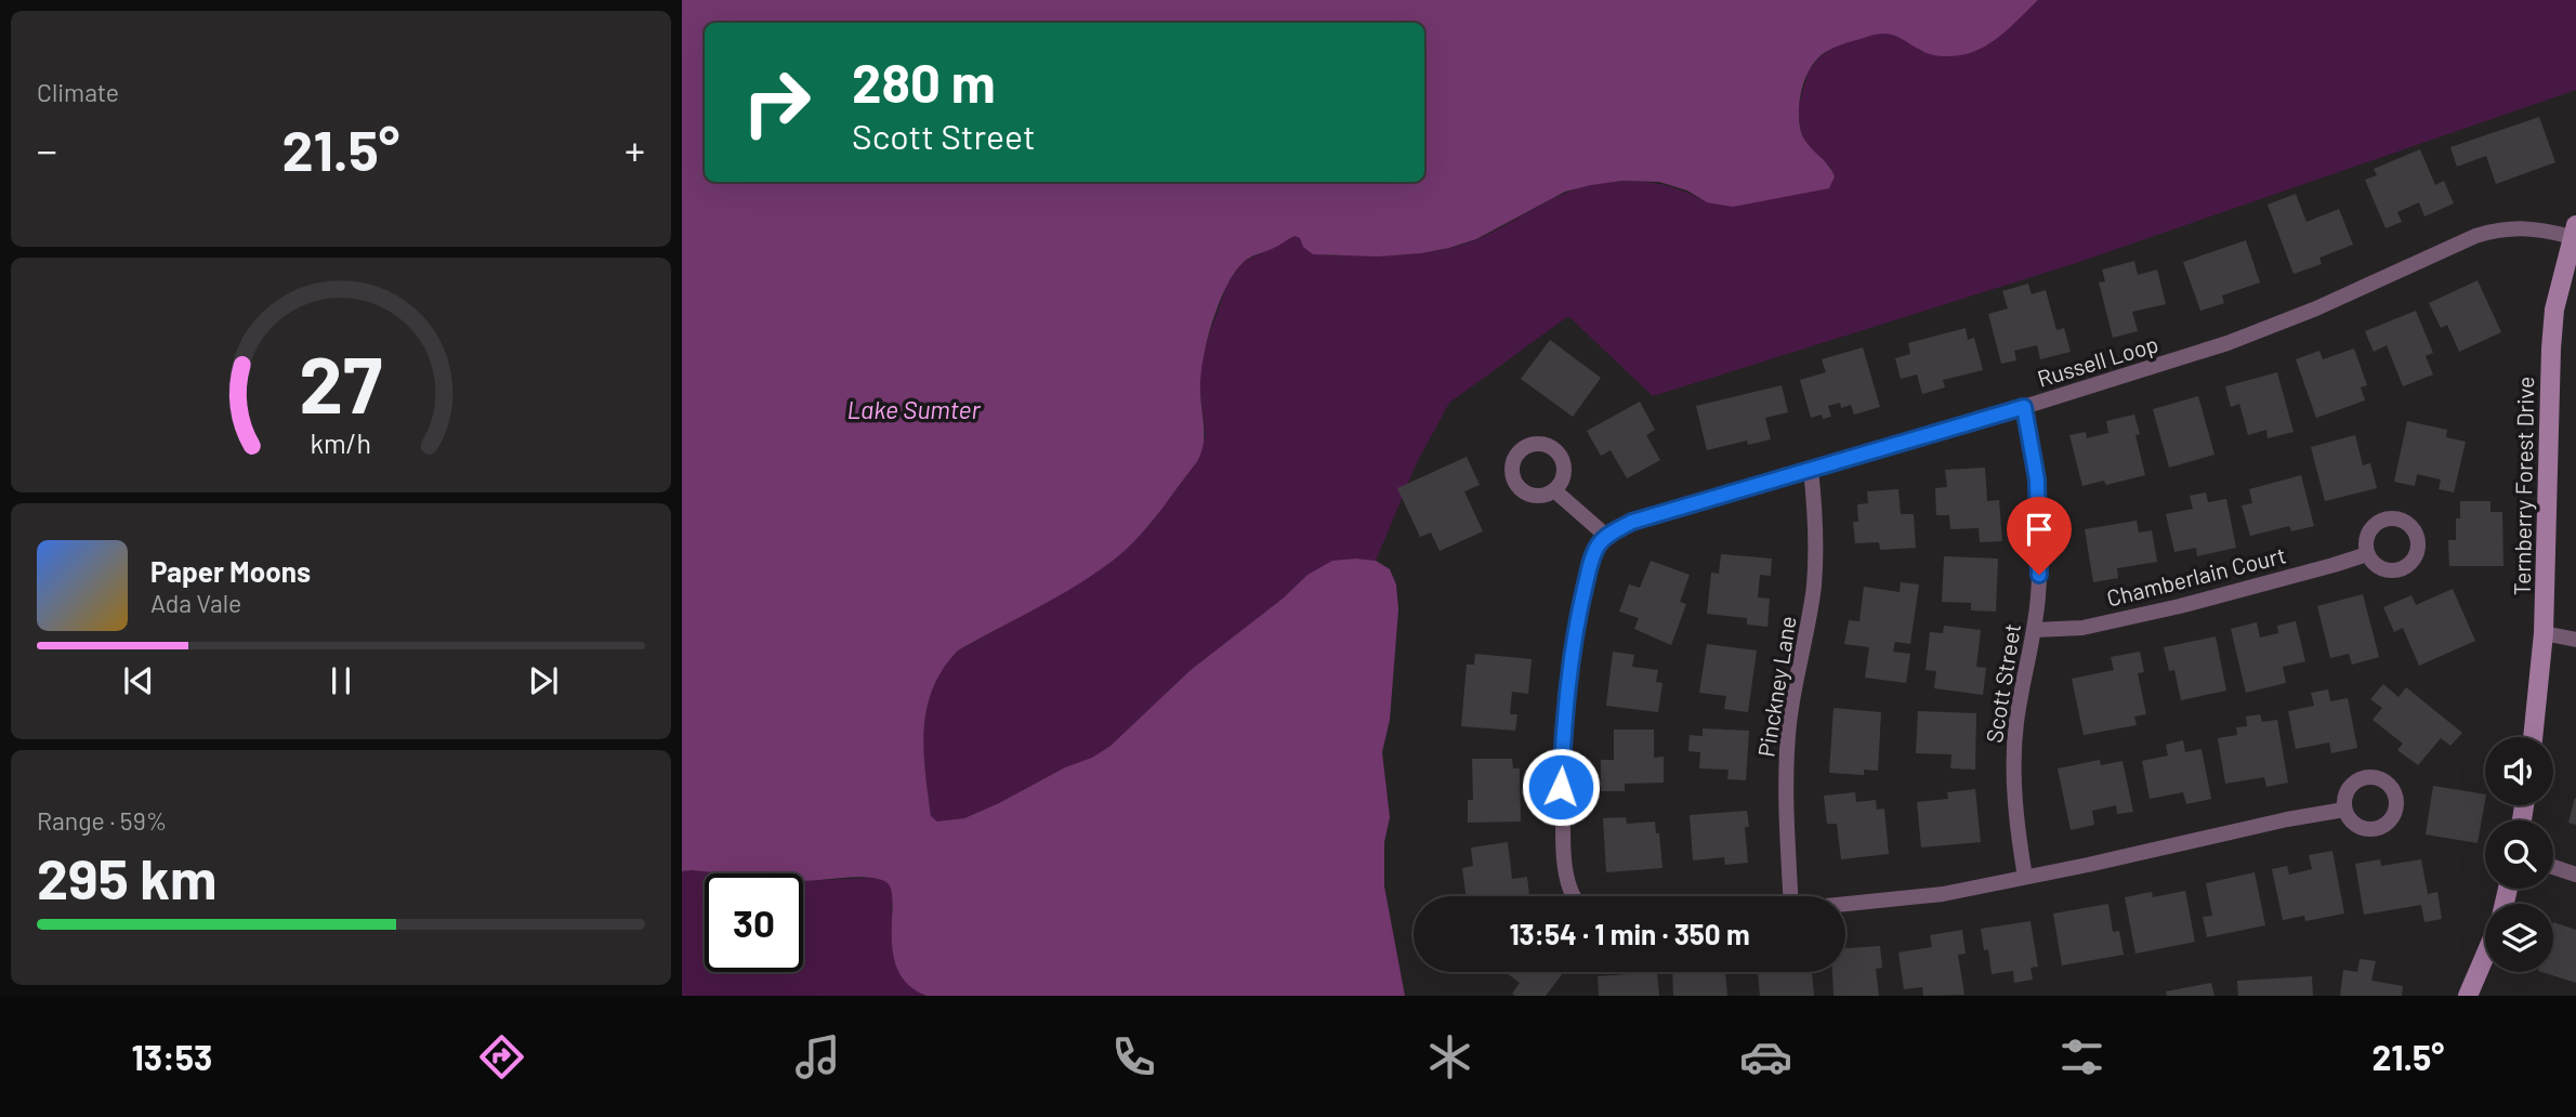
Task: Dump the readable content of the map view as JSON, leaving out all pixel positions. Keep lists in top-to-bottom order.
{
  "streets": {
    "street": [
      "Russell Loop",
      "Ternberry Forest Drive",
      "Chamberlain Court",
      "Scott Street",
      "Pinckney Lane"
    ]
  },
  "crossings": [
    ["Russell Loop", "Ternberry Forest Drive"],
    ["Russell Loop", "Scott Street"],
    ["Russell Loop", "Pinckney Lane"],
    ["Chamberlain Court", "Scott Street"]
  ],
  "water": ["Lake Sumter"],
  "page": {
    "tile": [
      "Climate",
      ["Range · 59%", "295 km"]
    ],
    "turn": ["280 m", "Scott Street"],
    "heat": ["−", "21.5°", "+"],
    "song": ["Paper Moons", "Ada Vale"],
    "limit": "30",
    "trip": "13:54 · 1 min · 350 m",
    "tabs": ["13:53", "21.5°"],
    "gauge": ["27", "km/h"]
  }
}
